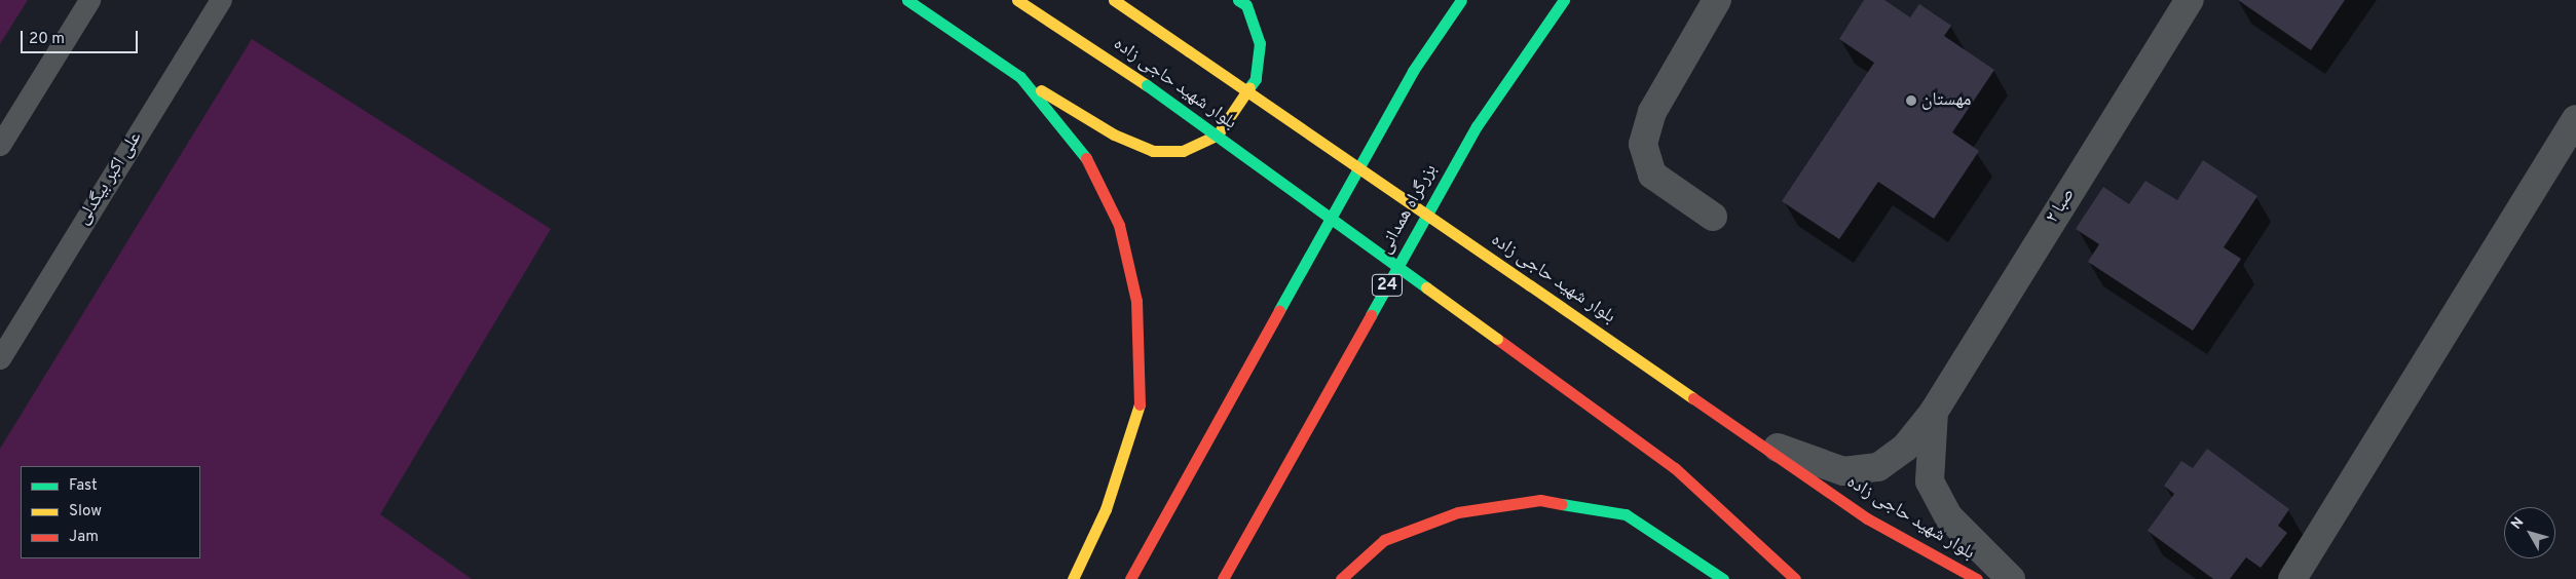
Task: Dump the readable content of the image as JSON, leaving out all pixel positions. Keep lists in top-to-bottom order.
{
  "streets": {
    "main road": ["بلوار شهید حاجی زاده", "بزرگراه همدانی", "24"],
    "street": ["صبا ۲"],
    "lane": ["علی اکبر بیگدلی"]
  },
  "crossings": [
    ["بلوار شهید حاجی زاده", "صبا ۲"]
  ],
  "places": ["مهستان"],
  "legend": ["Fast", "Slow", "Jam"],
  "scale_bar": "20 m",
  "north": "top left"
}
